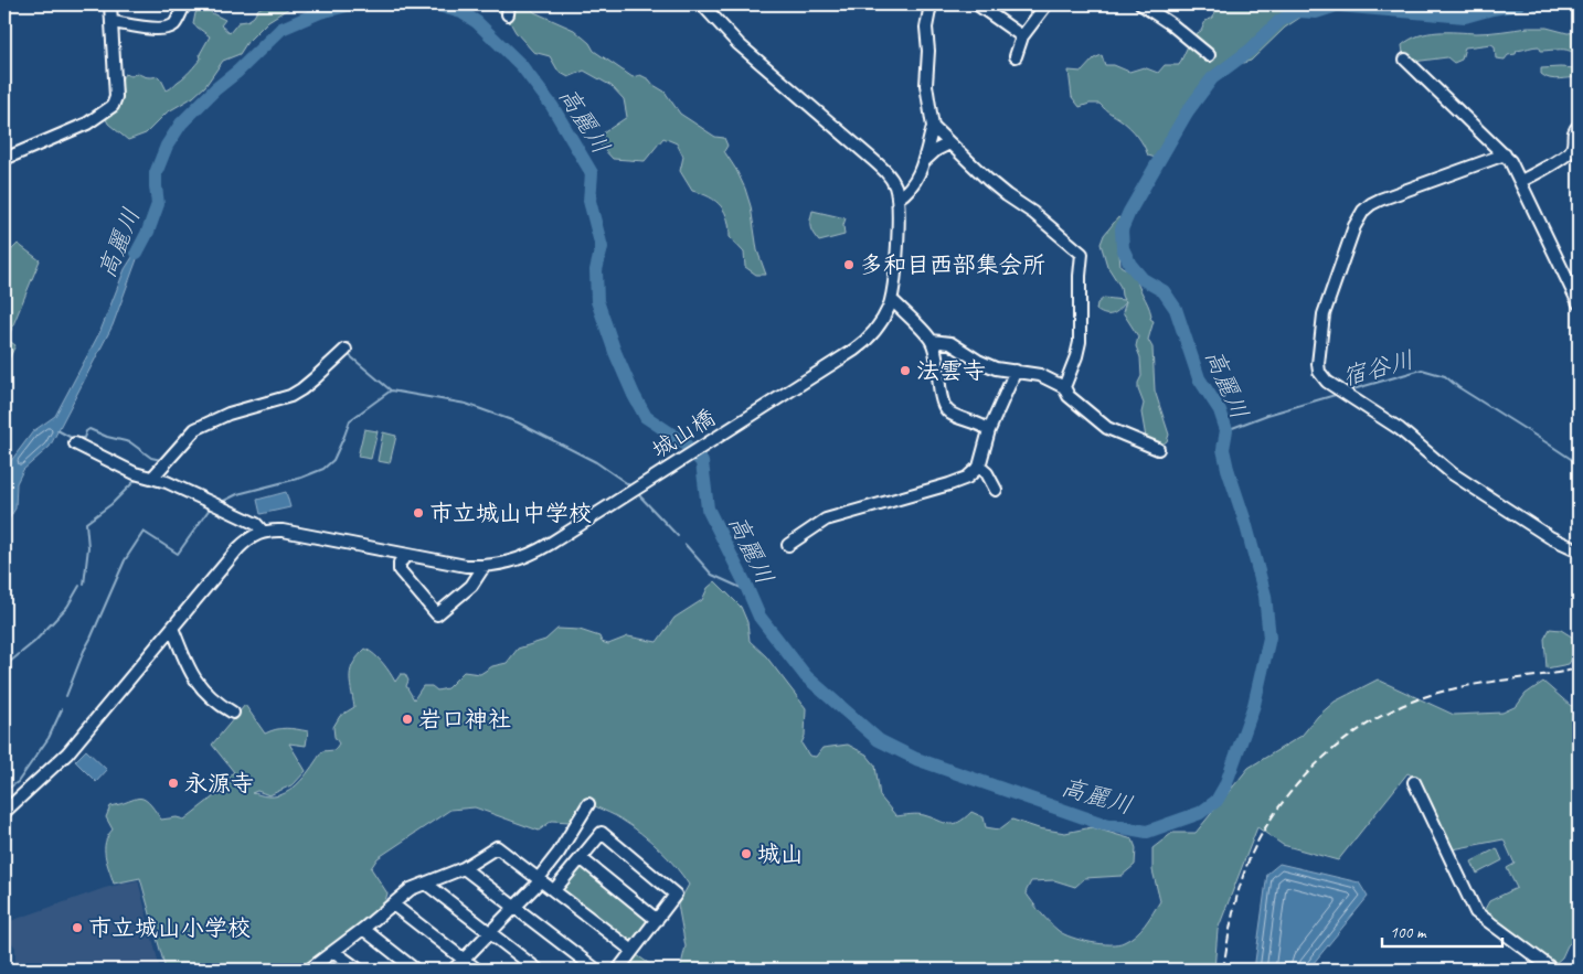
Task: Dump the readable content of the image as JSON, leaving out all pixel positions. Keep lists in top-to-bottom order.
{
  "streets": {
    "street": ["城山橋"]
  },
  "water": ["高麗川", "宿谷川"],
  "places": [
    "多和目西部集会所",
    "法雲寺",
    "市立城山中学校",
    "岩口神社",
    "永源寺",
    "城山",
    "市立城山小学校"
  ],
  "scale_bar": "100 m"
}
